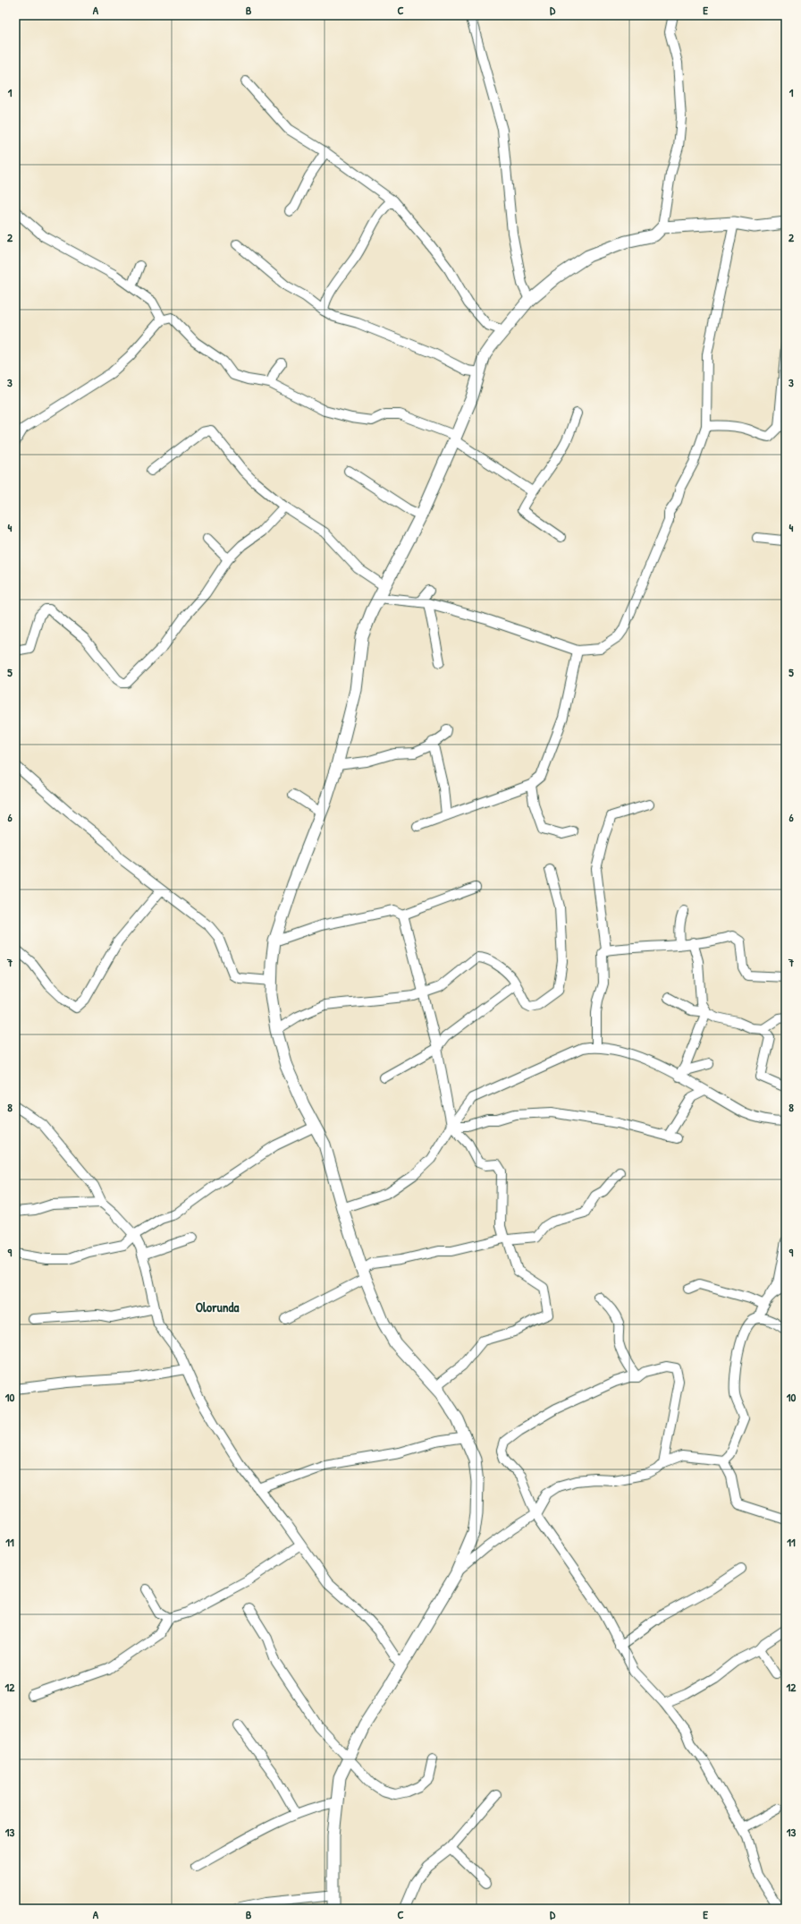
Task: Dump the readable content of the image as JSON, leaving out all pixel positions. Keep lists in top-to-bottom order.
{
  "districts": ["Olorunda"],
  "grid": {
    "columns": [
      "A",
      "B",
      "C",
      "D",
      "E"
    ],
    "rows": [
      "1",
      "2",
      "3",
      "4",
      "5",
      "6",
      "7",
      "8",
      "9",
      "10",
      "11",
      "12",
      "13"
    ]
  }
}
